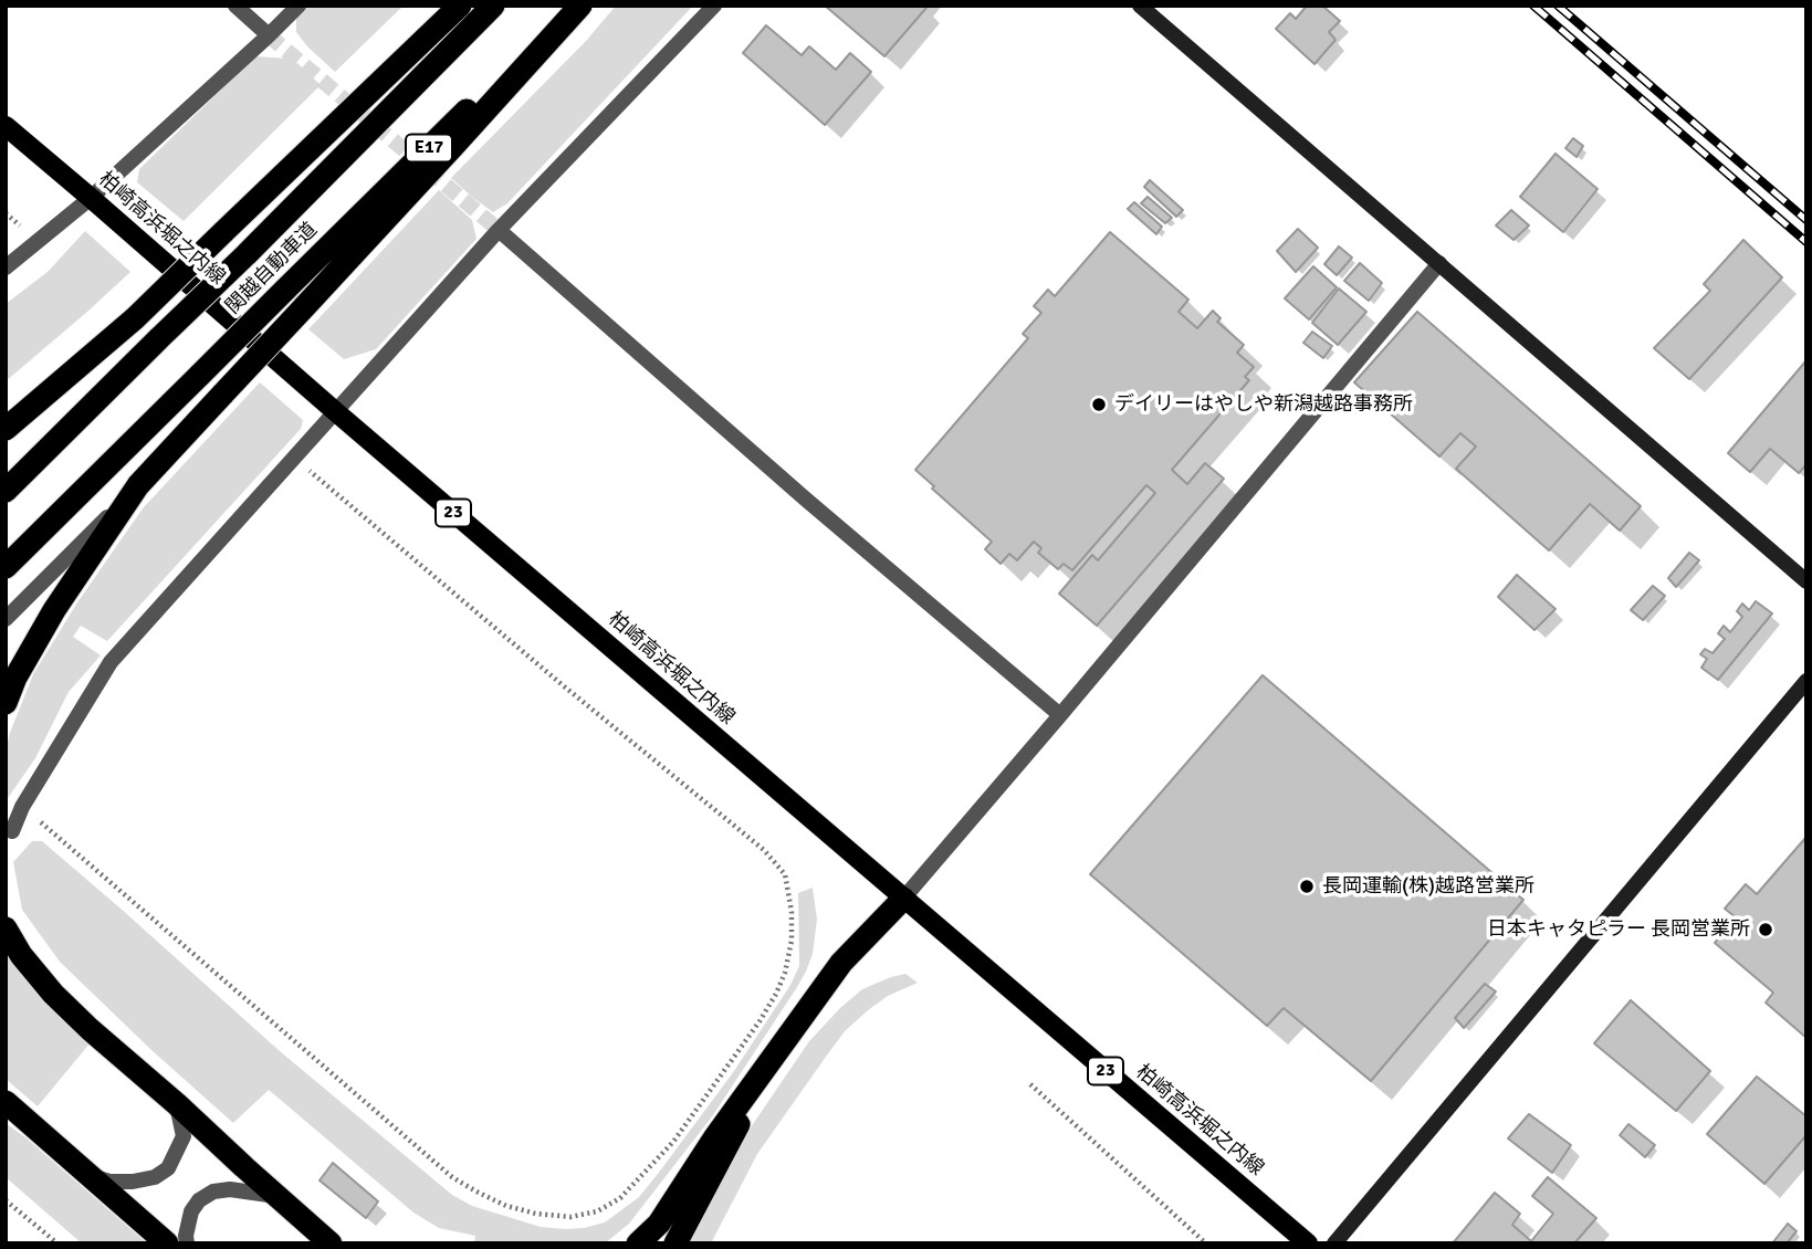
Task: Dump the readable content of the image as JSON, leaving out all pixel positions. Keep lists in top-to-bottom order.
{
  "streets": {
    "highway": ["E17", "関越自動車道"],
    "main road": ["柏崎高浜堀之内線", "23"]
  },
  "places": ["デイリーはやしや新潟越路事務所", "長岡運輸(株)越路営業所", "日本キャタピラー 長岡営業所"]
}
